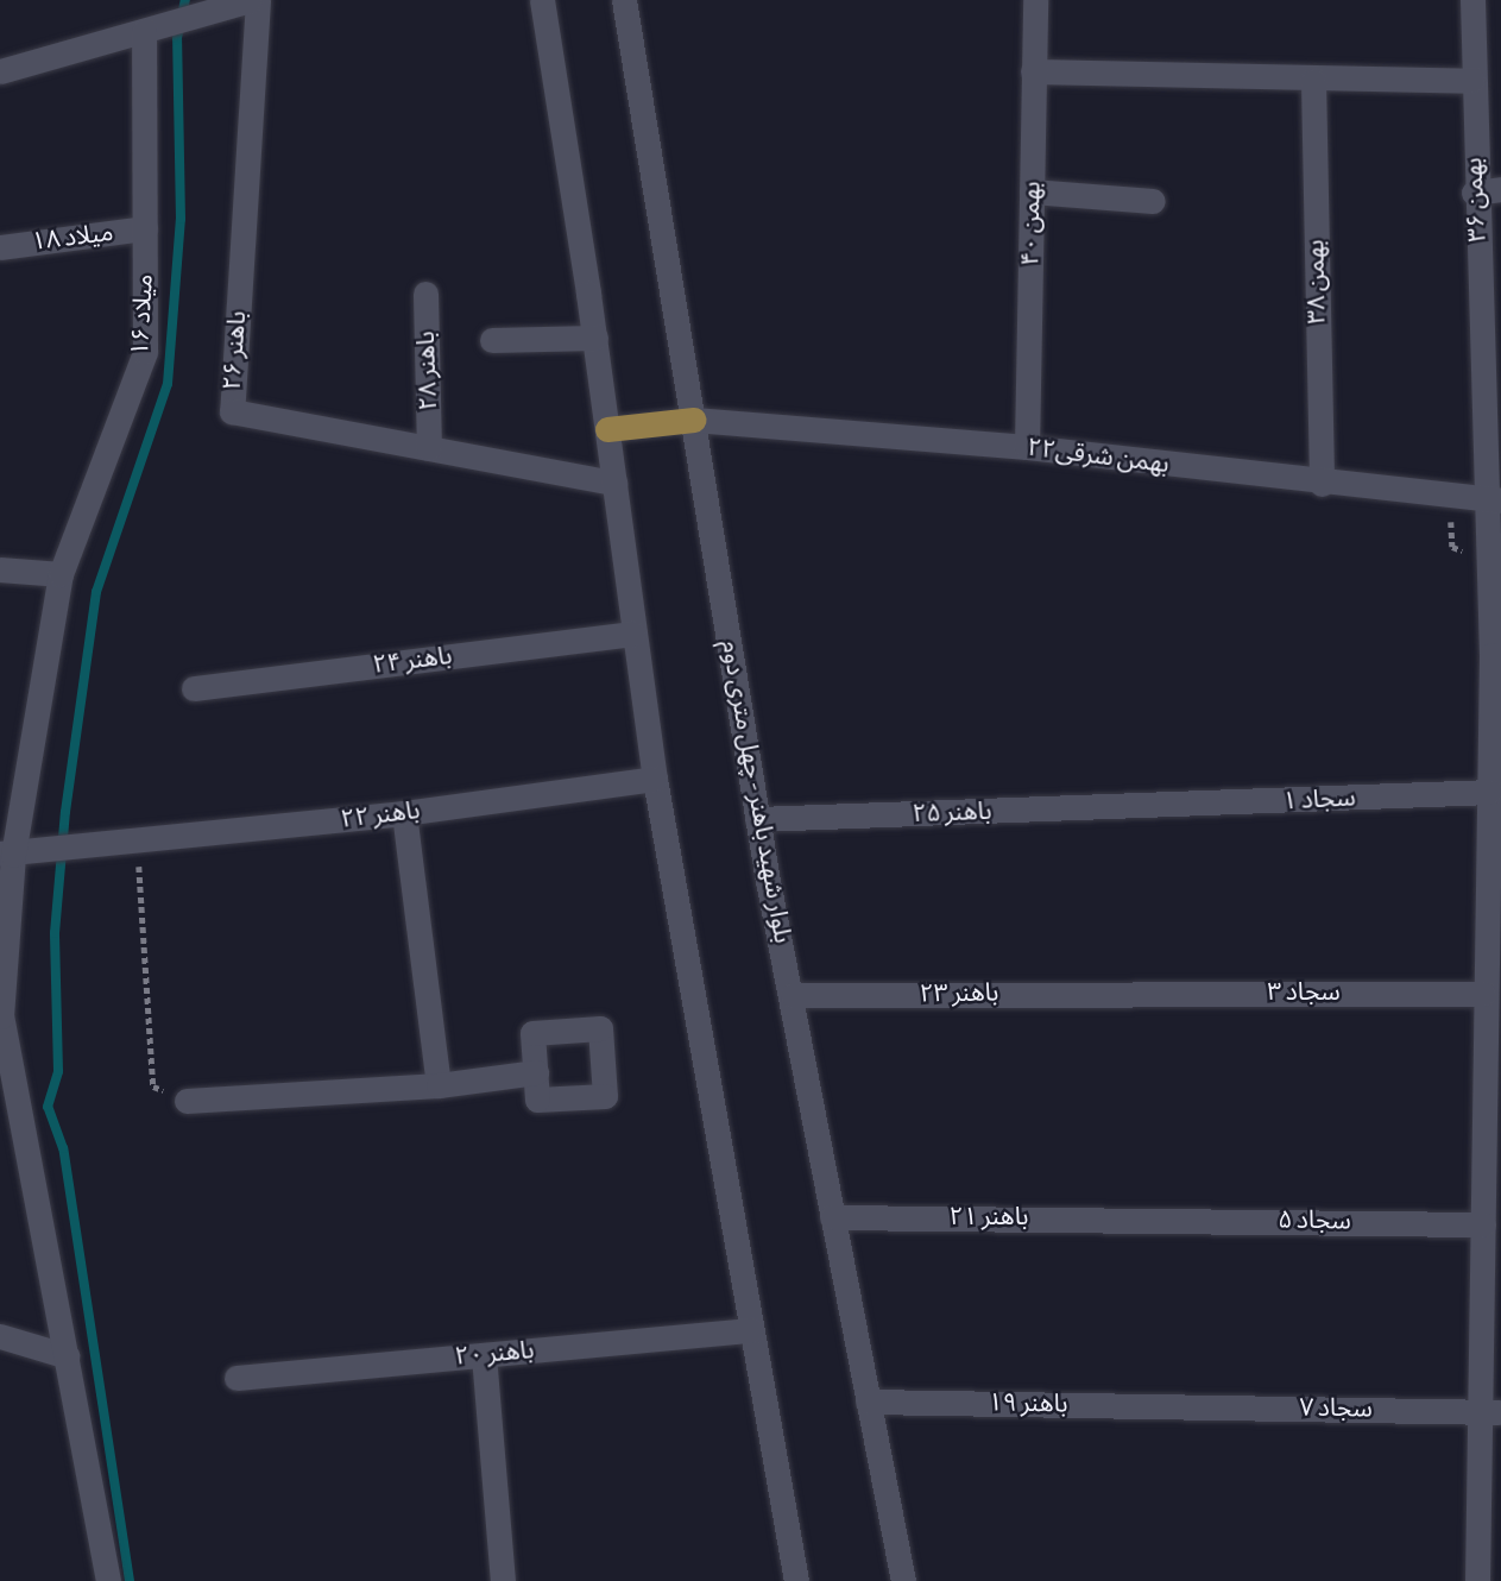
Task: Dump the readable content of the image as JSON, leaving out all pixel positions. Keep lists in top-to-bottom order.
{
  "streets": {
    "street": [
      "بهمن ۳۶",
      "بهمن ۴۰",
      "میلاد ۱۸",
      "بهمن ۳۸",
      "میلاد ۱۶",
      "باهنر ۲۶",
      "باهنر ۲۸",
      "۲۲بهمن شرقی",
      "باهنر ۲۴",
      "بلوار شهید باهنر - چهل متری دوم",
      "سجاد ۱",
      "باهنر ۲۵",
      "باهنر ۲۲",
      "سجاد ۳",
      "باهنر ۲۳",
      "باهنر ۲۱",
      "سجاد ۵",
      "باهنر ۲۰",
      "باهنر ۱۹",
      "سجاد ۷"
    ]
  },
  "crossings": [
    ["بهمن ۳۶", "۲۲بهمن شرقی"],
    ["بهمن ۳۶", "سجاد ۱"],
    ["بهمن ۳۶", "سجاد ۳"],
    ["بهمن ۳۶", "سجاد ۵"],
    ["بهمن ۳۶", "سجاد ۷"],
    ["بهمن ۴۰", "۲۲بهمن شرقی"],
    ["میلاد ۱۸", "میلاد ۱۶"],
    ["بهمن ۳۸", "۲۲بهمن شرقی"],
    ["میلاد ۱۶", "باهنر ۲۲"],
    ["باهنر ۲۶", "باهنر ۲۸"],
    ["۲۲بهمن شرقی", "بلوار شهید باهنر - چهل متری دوم"],
    ["بلوار شهید باهنر - چهل متری دوم", "باهنر ۲۵"],
    ["بلوار شهید باهنر - چهل متری دوم", "باهنر ۲۳"],
    ["بلوار شهید باهنر - چهل متری دوم", "باهنر ۲۱"],
    ["بلوار شهید باهنر - چهل متری دوم", "باهنر ۱۹"],
    ["سجاد ۱", "باهنر ۲۵"],
    ["سجاد ۳", "باهنر ۲۳"],
    ["باهنر ۲۱", "سجاد ۵"],
    ["باهنر ۱۹", "سجاد ۷"]
  ]
}
